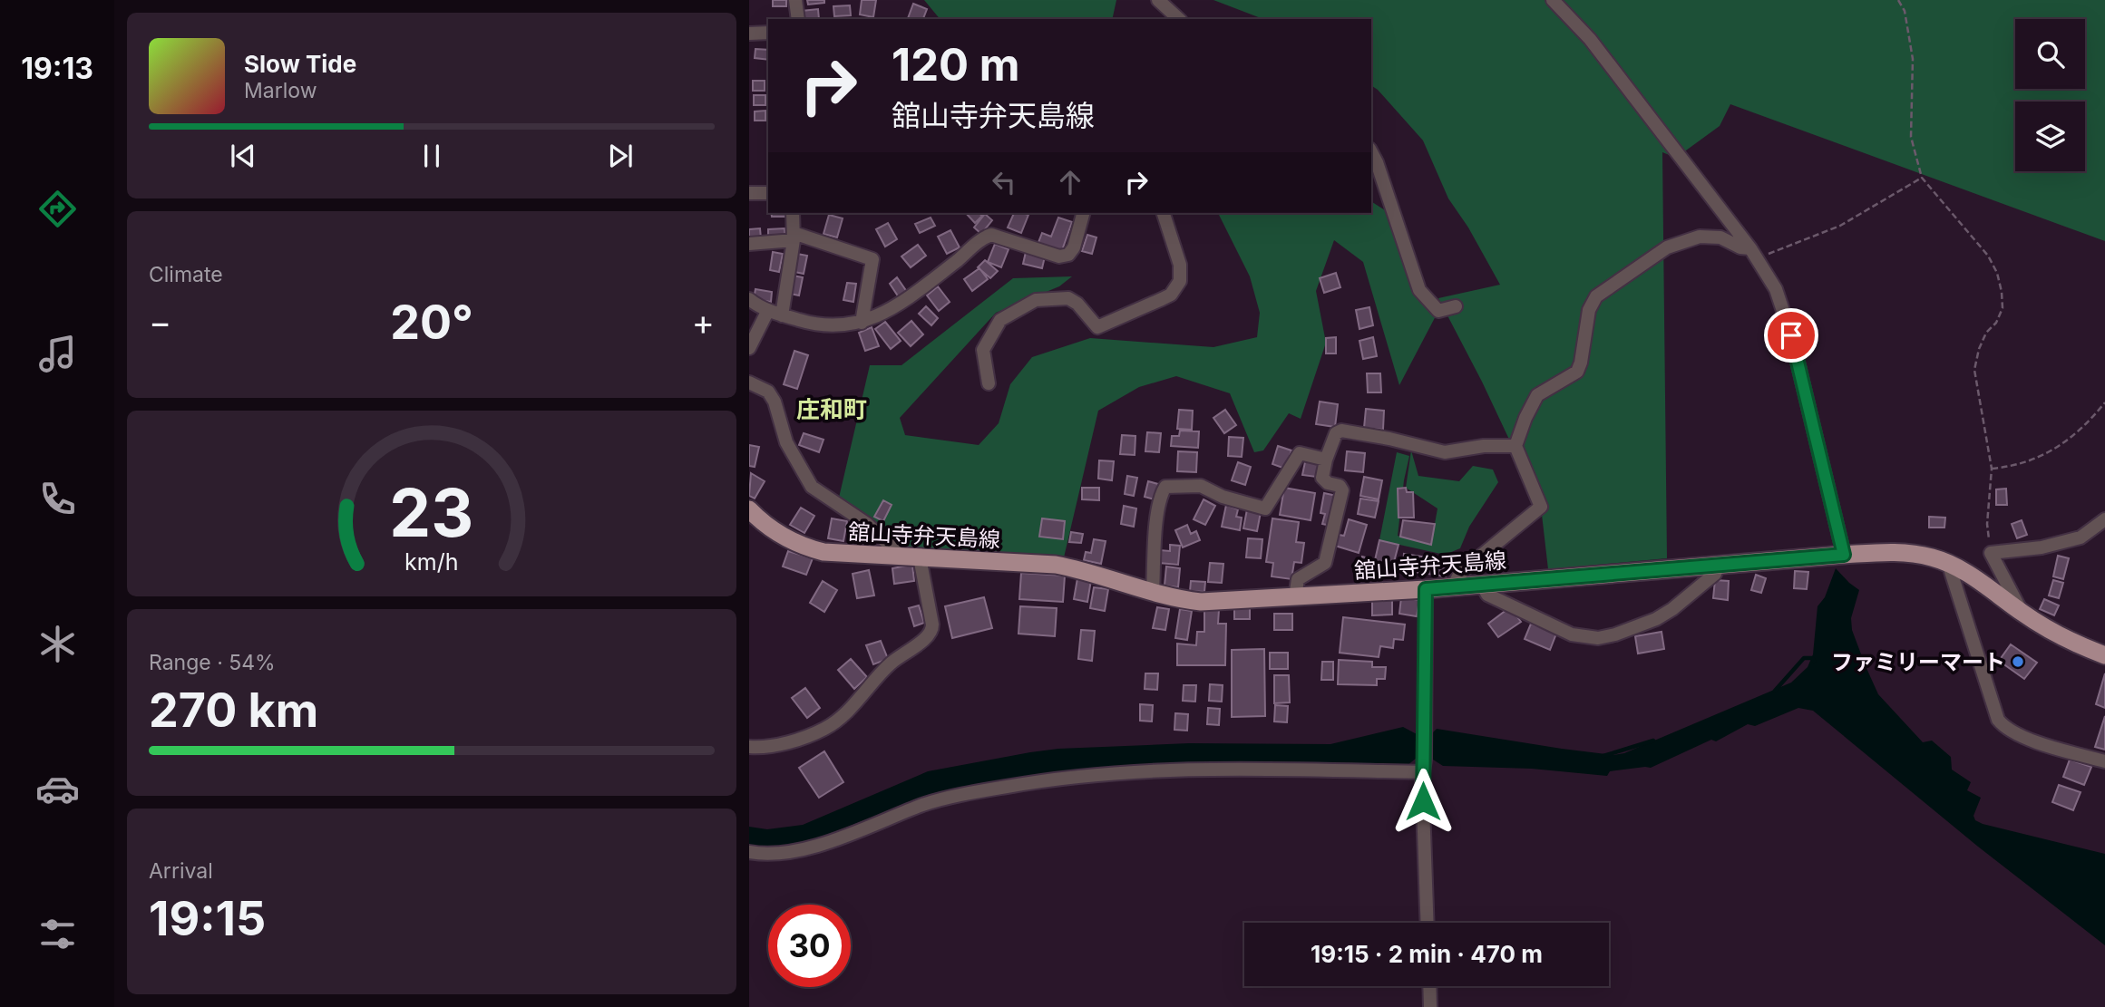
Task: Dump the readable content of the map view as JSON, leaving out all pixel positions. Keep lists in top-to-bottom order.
{
  "streets": {
    "main road": ["舘山寺弁天島線"]
  },
  "districts": ["庄和町"],
  "places": ["ファミリーマート"],
  "page": {
    "tabs": "19:13",
    "turn": ["120 m", "舘山寺弁天島線"],
    "song": ["Slow Tide", "Marlow"],
    "tile": [
      "Climate",
      ["Range · 54%", "270 km"],
      ["Arrival", "19:15"]
    ],
    "heat": ["−", "20°", "+"],
    "limit": "30",
    "trip": "19:15 · 2 min · 470 m",
    "gauge": ["23", "km/h"]
  }
}
